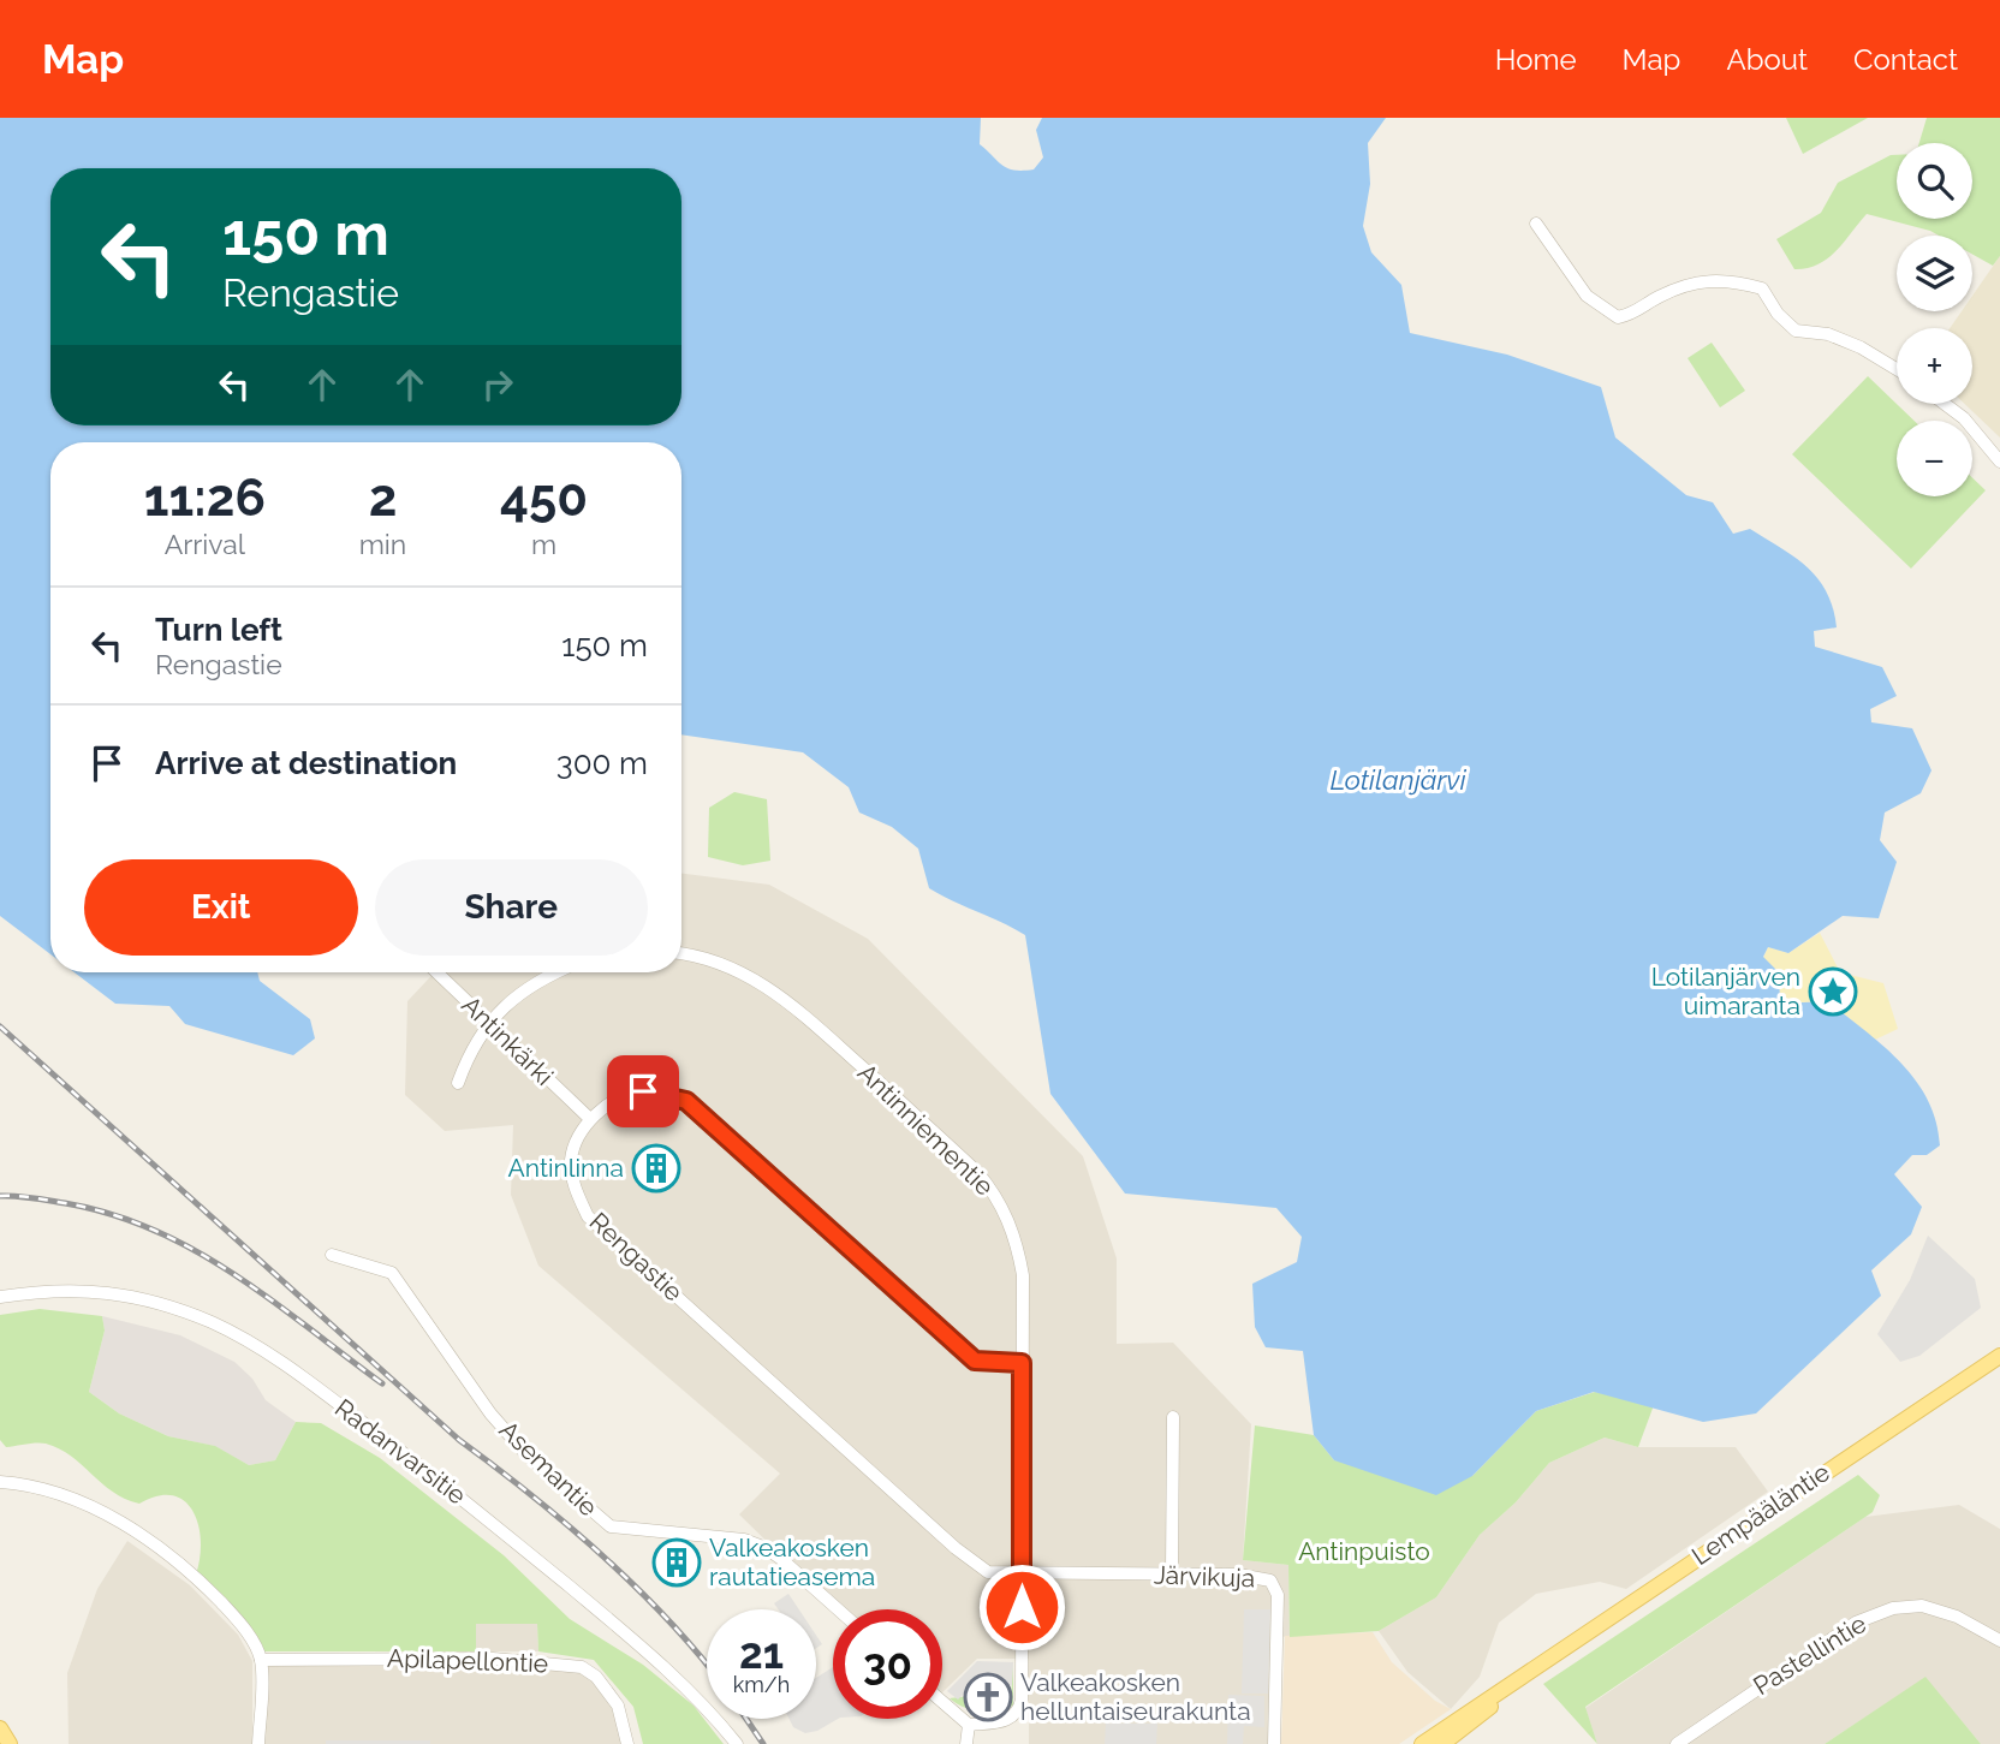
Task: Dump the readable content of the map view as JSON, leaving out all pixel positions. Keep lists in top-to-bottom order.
{
  "streets": {
    "main road": ["Lempääläntie"],
    "street": [
      "Antinkärki",
      "Antinniementie",
      "Rengastie",
      "Radanvarsitie",
      "Asemantie",
      "Järvikuja",
      "Pastellintie",
      "Apilapellontie"
    ]
  },
  "crossings": [
    ["Antinkärki", "Rengastie"],
    ["Antinniementie", "Rengastie"],
    ["Antinniementie", "Järvikuja"],
    ["Rengastie", "Järvikuja"]
  ],
  "water": ["Lotilanjärvi"],
  "parks": ["Antinpuisto"],
  "places": {
    "place": ["Lotilanjärven uimaranta"],
    "building": ["Antinlinna", "Valkeakosken rautatieasema"],
    "church": ["Valkeakosken helluntaiseurakunta"]
  },
  "page": {
    "header": "Map",
    "nav": [
      "Home",
      "Map",
      "About",
      "Contact"
    ],
    "map_buttons": ["+", "−"],
    "turn": ["150 m", "Rengastie"],
    "eta": [
      "11:26",
      "Arrival",
      "2",
      "min",
      "450",
      "m"
    ],
    "list": [
      {
        "name": "Turn left",
        "note": "Rengastie",
        "value": "150 m"
      },
      {
        "name": "Arrive at destination",
        "value": "300 m"
      }
    ],
    "buttons": ["Exit", "Share"],
    "speed": "21 km/h",
    "limit": "30"
  }
}
